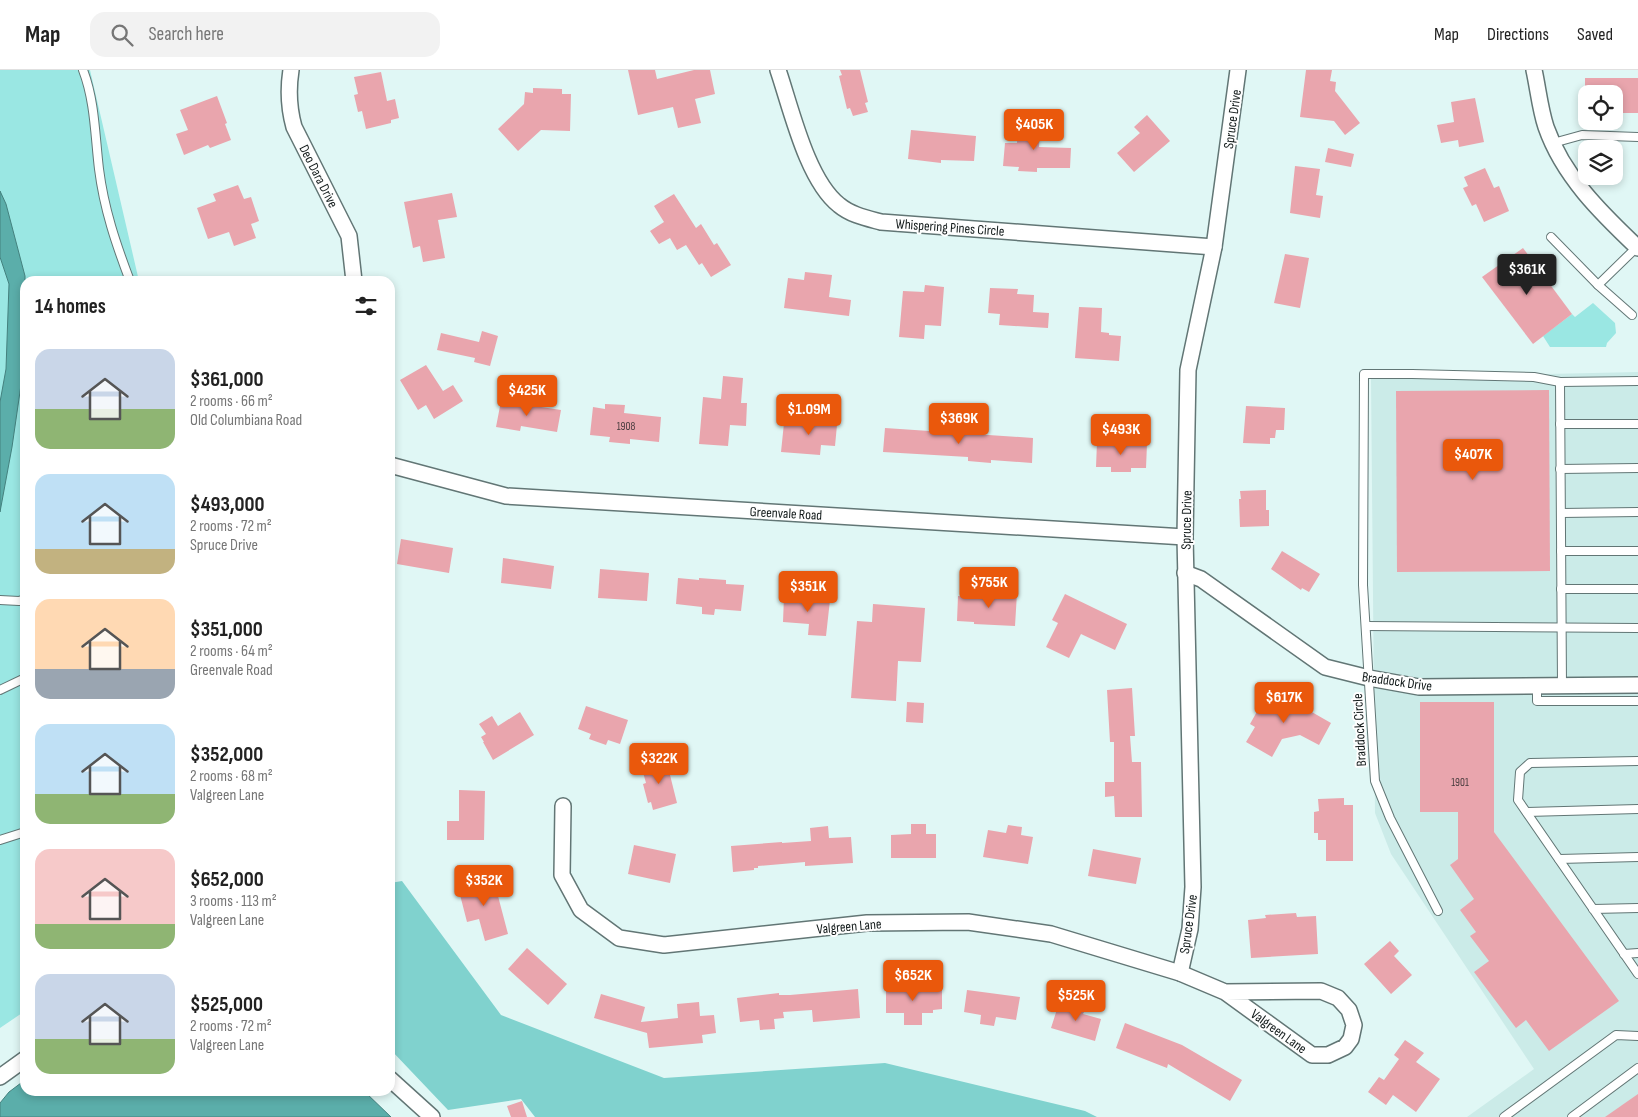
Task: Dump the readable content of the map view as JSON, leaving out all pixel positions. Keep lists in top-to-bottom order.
{
  "streets": {
    "street": [
      "Spruce Drive",
      "Deo Dara Drive",
      "Whispering Pines Circle",
      "Greenvale Road",
      "Braddock Drive",
      "Valgreen Lane"
    ],
    "lane": ["Braddock Circle"]
  },
  "crossings": [
    ["Spruce Drive", "Whispering Pines Circle"],
    ["Spruce Drive", "Greenvale Road"],
    ["Spruce Drive", "Braddock Drive"],
    ["Spruce Drive", "Valgreen Lane"],
    ["Braddock Drive", "Braddock Circle"]
  ],
  "house_numbers": ["1908", "1901"],
  "page": {
    "header": "Map",
    "search": "Search here",
    "nav": ["Map", "Directions", "Saved"],
    "price": [
      "$405K",
      "$361K",
      "$425K",
      "$1.09M",
      "$369K",
      "$493K",
      "$407K",
      "$755K",
      "$351K",
      "$617K",
      "$322K",
      "$352K",
      "$652K",
      "$525K"
    ],
    "heading": "14 homes",
    "list": [
      {
        "name": "$361,000",
        "note": "2 rooms · 66 m² · Old Columbiana Road"
      },
      {
        "name": "$493,000",
        "note": "2 rooms · 72 m² · Spruce Drive"
      },
      {
        "name": "$351,000",
        "note": "2 rooms · 64 m² · Greenvale Road"
      },
      {
        "name": "$352,000",
        "note": "2 rooms · 68 m² · Valgreen Lane"
      },
      {
        "name": "$652,000",
        "note": "3 rooms · 113 m² · Valgreen Lane"
      },
      {
        "name": "$525,000",
        "note": "2 rooms · 72 m² · Valgreen Lane"
      }
    ]
  }
}
